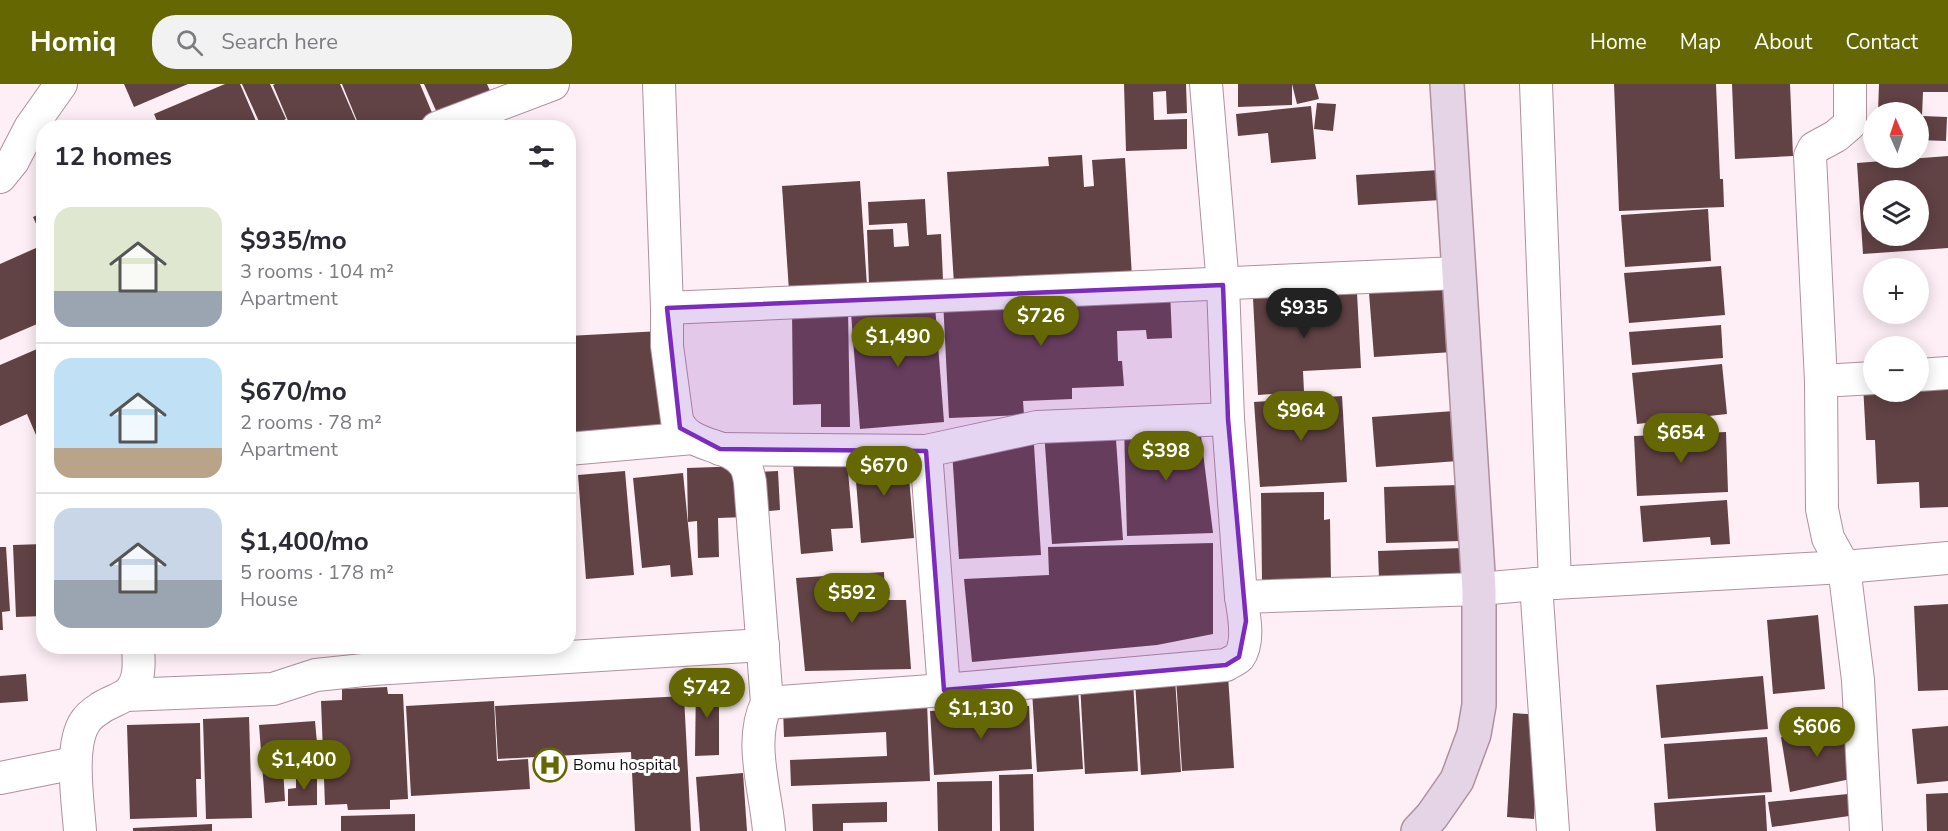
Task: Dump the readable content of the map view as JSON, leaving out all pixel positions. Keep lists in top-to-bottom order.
{
  "places": {
    "hospital": ["Bomu hospital"]
  },
  "north": "top",
  "page": {
    "header": "Homiq",
    "search": "Search here",
    "nav": [
      "Home",
      "Map",
      "About",
      "Contact"
    ],
    "map_buttons": ["+", "−"],
    "heading": "12 homes",
    "list": [
      {
        "name": "$935/mo",
        "note": "3 rooms · 104 m² · Apartment"
      },
      {
        "name": "$670/mo",
        "note": "2 rooms · 78 m² · Apartment"
      },
      {
        "name": "$1,400/mo",
        "note": "5 rooms · 178 m² · House"
      }
    ],
    "price": [
      "$935",
      "$726",
      "$1,490",
      "$964",
      "$654",
      "$398",
      "$670",
      "$592",
      "$742",
      "$1,130",
      "$606",
      "$1,400"
    ]
  }
}
